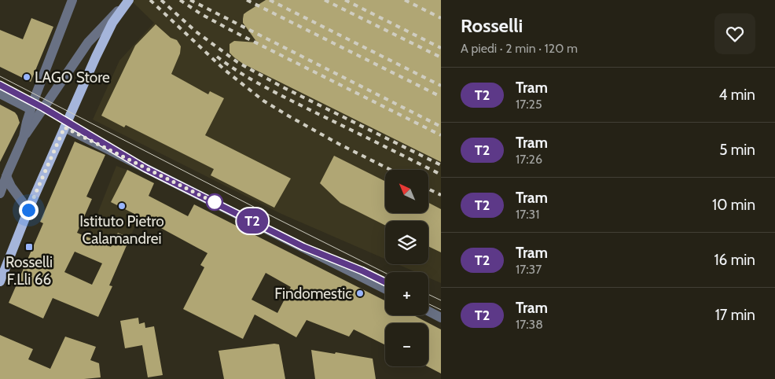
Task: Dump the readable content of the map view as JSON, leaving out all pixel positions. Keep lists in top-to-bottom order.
{
  "places": {
    "other": ["LAGO Store", "Istituto Pietro Calamandrei", "Findomestic"],
    "transit": ["Rosselli F.Lli 66"]
  },
  "lines": ["tram line T2"],
  "north": "top left",
  "page": {
    "on_map": "T2",
    "heading": ["Rosselli", "A piedi · 2 min · 120 m"],
    "list": [
      {
        "mark": "T2",
        "name": "Tram",
        "note": "17:25",
        "value": "4 min"
      },
      {
        "mark": "T2",
        "name": "Tram",
        "note": "17:26",
        "value": "5 min"
      },
      {
        "mark": "T2",
        "name": "Tram",
        "note": "17:31",
        "value": "10 min"
      },
      {
        "mark": "T2",
        "name": "Tram",
        "note": "17:37",
        "value": "16 min"
      },
      {
        "mark": "T2",
        "name": "Tram",
        "note": "17:38",
        "value": "17 min"
      }
    ],
    "map_buttons": ["+", "−"]
  }
}
